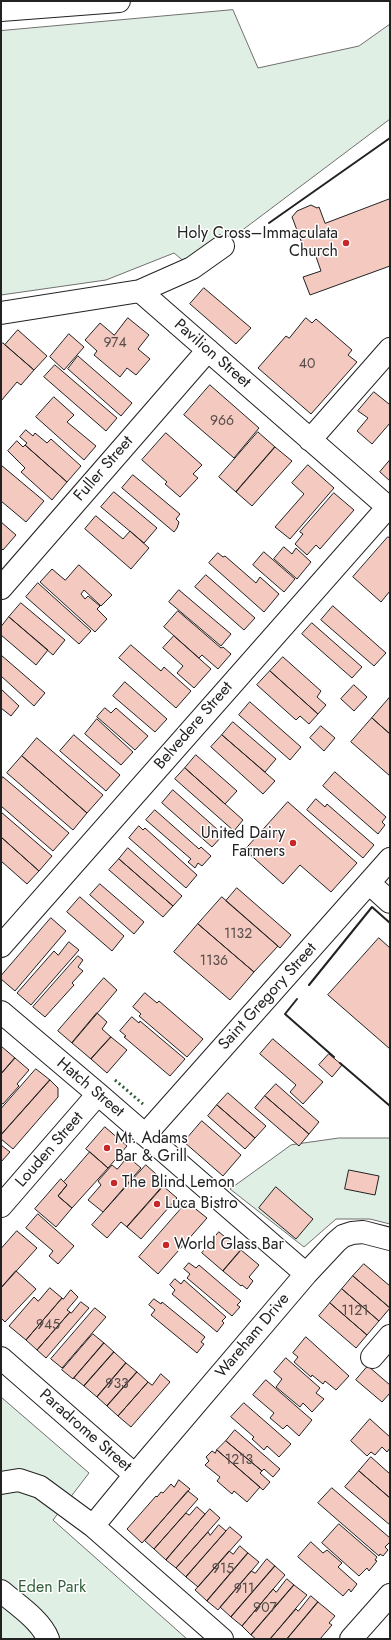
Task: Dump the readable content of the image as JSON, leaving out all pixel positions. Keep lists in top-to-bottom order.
{
  "streets": {
    "street": [
      "Pavilion Street",
      "Fuller Street",
      "Belvedere Street",
      "Saint Gregory Street",
      "Hatch Street",
      "Louden Street",
      "Wareham Drive",
      "Paradrome Street"
    ]
  },
  "crossings": [
    ["Pavilion Street", "Fuller Street"],
    ["Pavilion Street", "Belvedere Street"],
    ["Saint Gregory Street", "Hatch Street"],
    ["Hatch Street", "Louden Street"],
    ["Hatch Street", "Wareham Drive"],
    ["Wareham Drive", "Paradrome Street"]
  ],
  "parks": ["Eden Park"],
  "places": [
    "Holy Cross–Immaculata Church",
    "United Dairy Farmers",
    "Mt. Adams Bar & Grill",
    "The Blind Lemon",
    "Luca Bistro",
    "World Glass Bar"
  ],
  "house_numbers": [
    "974",
    "40",
    "966",
    "1132",
    "1136",
    "1121",
    "945",
    "933",
    "1213",
    "915",
    "911",
    "907"
  ]
}
